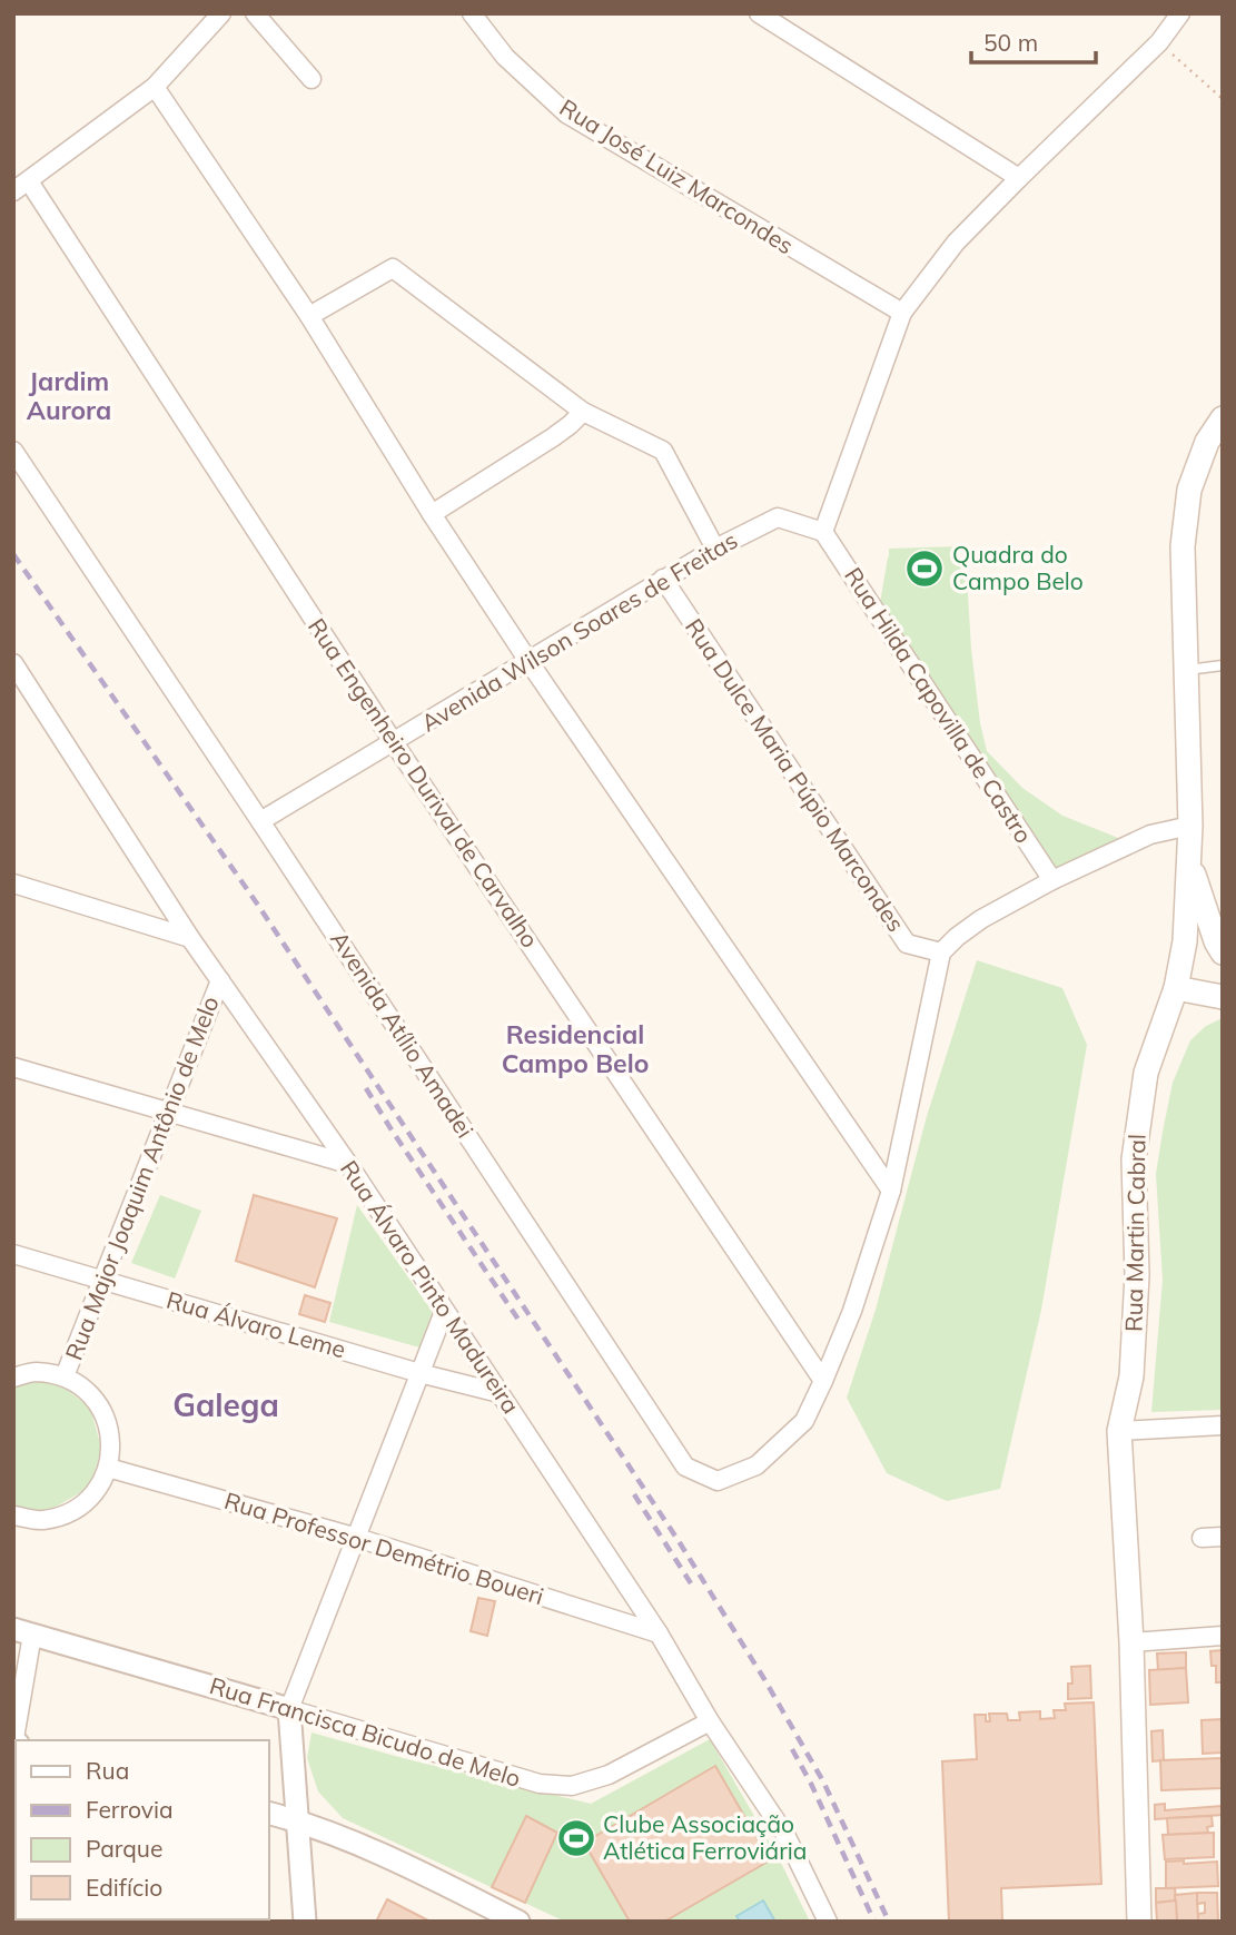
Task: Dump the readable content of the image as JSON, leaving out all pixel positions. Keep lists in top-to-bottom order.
{
  "streets": {
    "main road": ["Rua Martin Cabral"],
    "street": [
      "Rua José Luiz Marcondes",
      "Avenida Wilson Soares de Freitas",
      "Rua Hilda Capovilla de Castro",
      "Rua Dulce Maria Púpio Marcondes",
      "Rua Engenheiro Durival de Carvalho",
      "Avenida Atílio Amadei",
      "Rua Major Joaquim Antônio de Melo",
      "Rua Álvaro Pinto Madureira",
      "Rua Álvaro Leme",
      "Rua Professor Demétrio Boueri",
      "Rua Francisca Bicudo de Melo"
    ]
  },
  "crossings": [
    ["Avenida Wilson Soares de Freitas", "Rua Hilda Capovilla de Castro"],
    ["Avenida Wilson Soares de Freitas", "Rua Dulce Maria Púpio Marcondes"],
    ["Avenida Wilson Soares de Freitas", "Rua Engenheiro Durival de Carvalho"],
    ["Avenida Wilson Soares de Freitas", "Avenida Atílio Amadei"],
    ["Rua Dulce Maria Púpio Marcondes", "Avenida Atílio Amadei"],
    ["Rua Engenheiro Durival de Carvalho", "Avenida Atílio Amadei"],
    ["Rua Major Joaquim Antônio de Melo", "Rua Álvaro Pinto Madureira"],
    ["Rua Major Joaquim Antônio de Melo", "Rua Álvaro Leme"],
    ["Rua Álvaro Pinto Madureira", "Rua Álvaro Leme"],
    ["Rua Álvaro Pinto Madureira", "Rua Professor Demétrio Boueri"],
    ["Rua Álvaro Pinto Madureira", "Rua Francisca Bicudo de Melo"]
  ],
  "districts": ["Jardim Aurora", "Residencial Campo Belo", "Galega"],
  "places": {
    "sports": ["Quadra do Campo Belo", "Clube Associação Atlética Ferroviária"]
  },
  "legend": [
    "Rua",
    "Ferrovia",
    "Parque",
    "Edifício"
  ],
  "scale_bar": "50 m"
}
